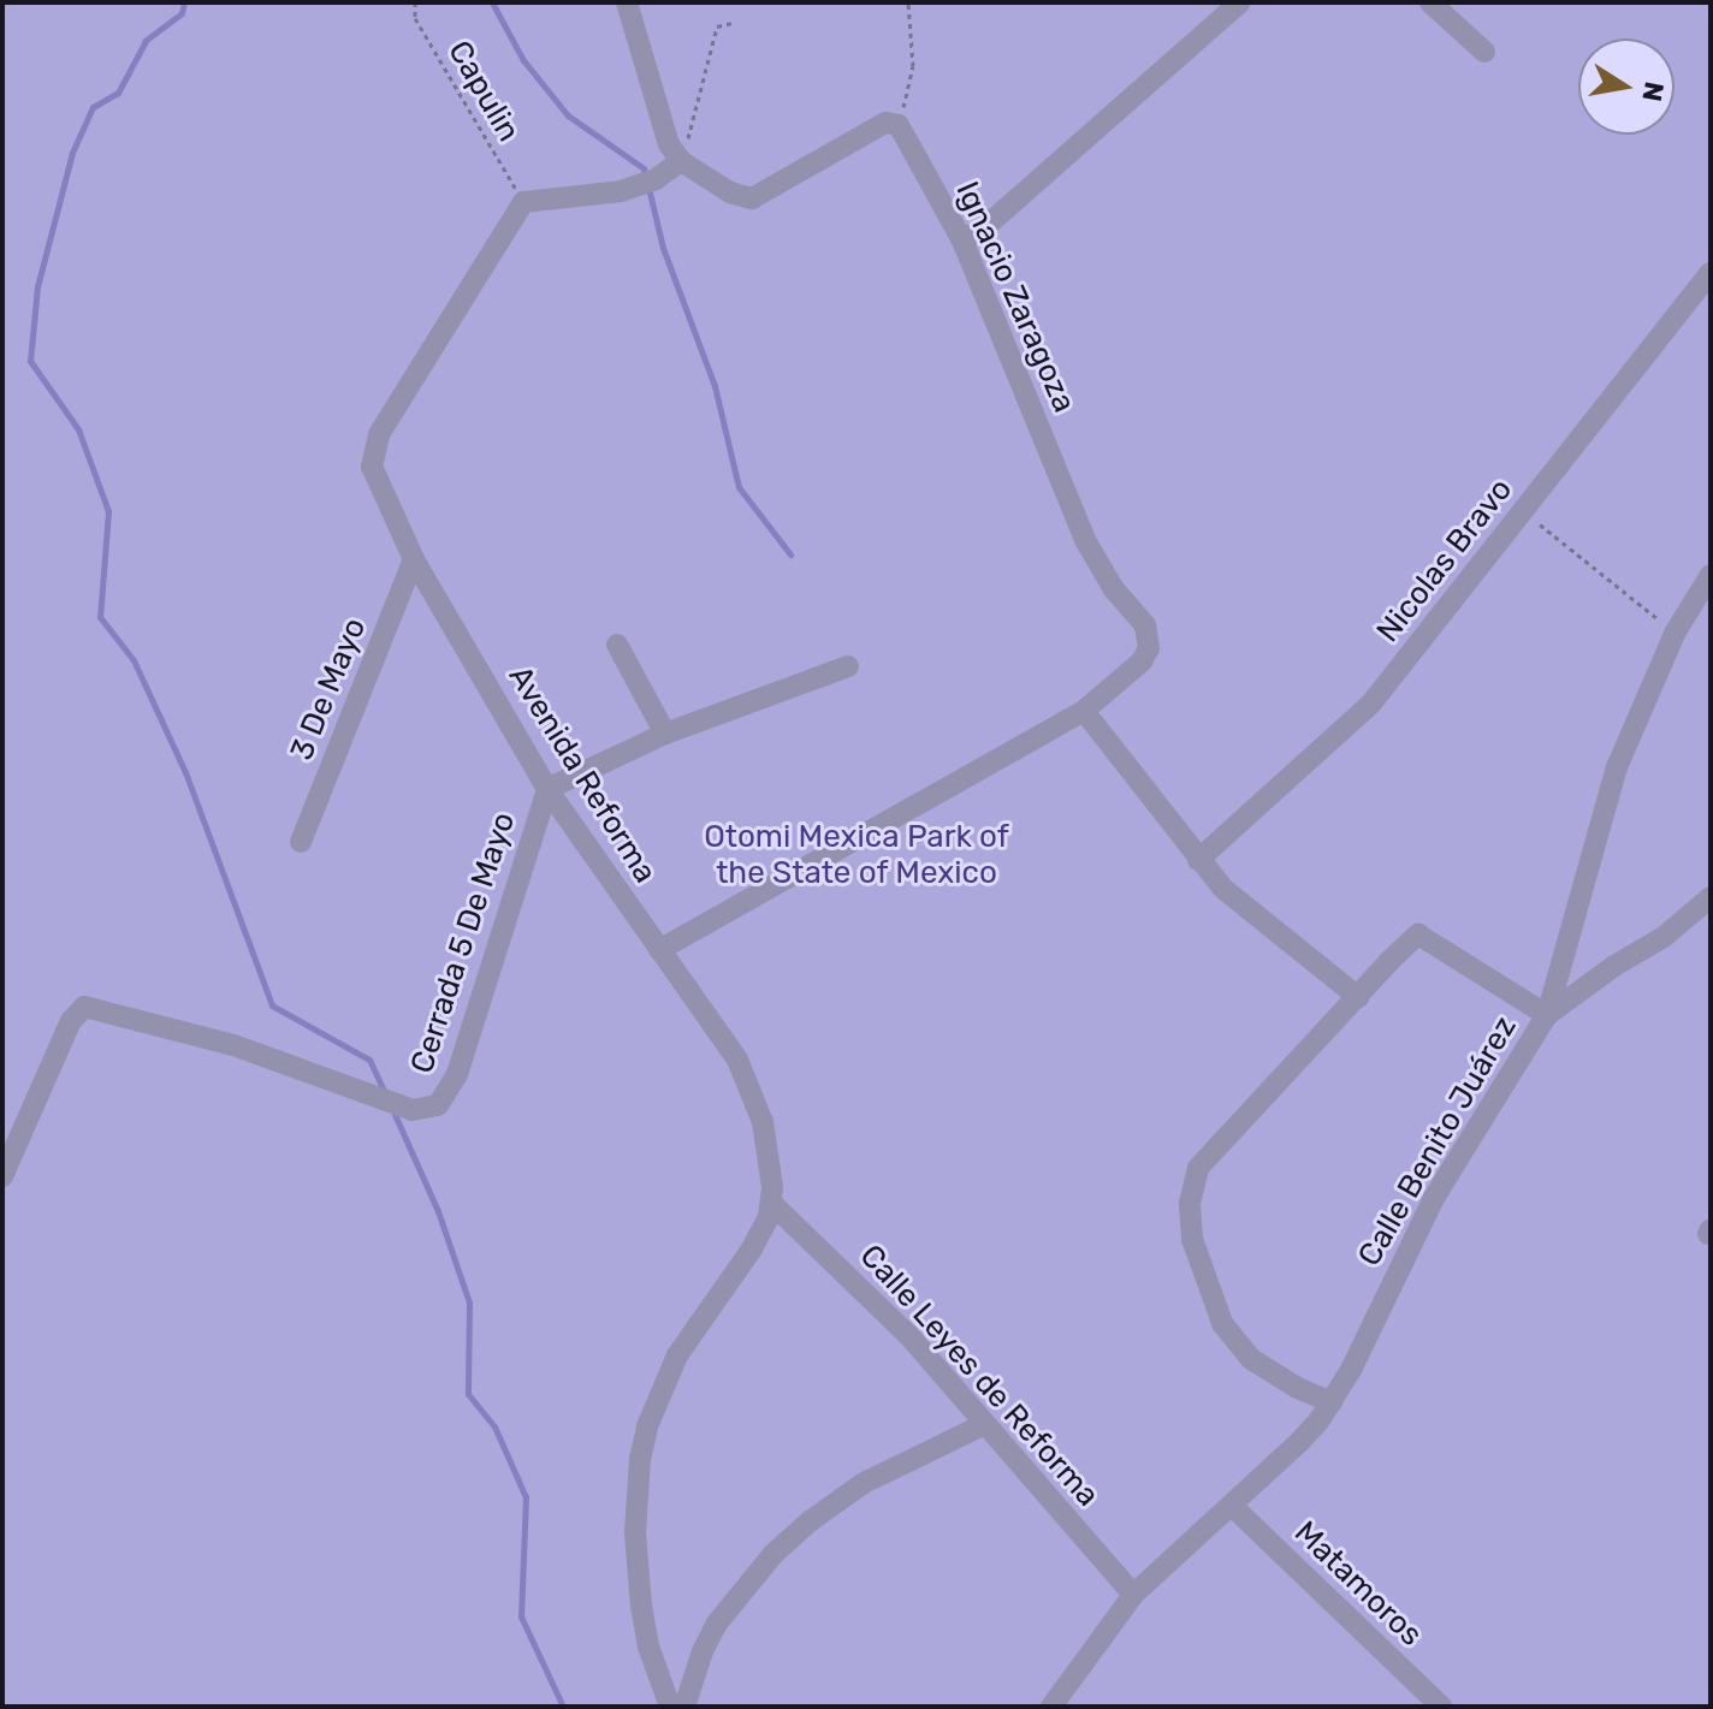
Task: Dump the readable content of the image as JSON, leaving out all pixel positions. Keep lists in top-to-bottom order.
{
  "streets": {
    "street": [
      "Ignacio Zaragoza",
      "Nicolas Bravo",
      "3 De Mayo",
      "Avenida Reforma",
      "Cerrada 5 De Mayo",
      "Calle Benito Juárez",
      "Calle Leyes de Reforma",
      "Matamoros"
    ],
    "path": ["Capulin"]
  },
  "crossings": [
    ["Capulin", "Avenida Reforma"],
    ["3 De Mayo", "Avenida Reforma"],
    ["Avenida Reforma", "Cerrada 5 De Mayo"],
    ["Avenida Reforma", "Calle Leyes de Reforma"],
    ["Calle Benito Juárez", "Calle Leyes de Reforma"],
    ["Calle Benito Juárez", "Matamoros"]
  ],
  "parks": ["Otomi Mexica Park of the State of Mexico"],
  "north": "right"
}
